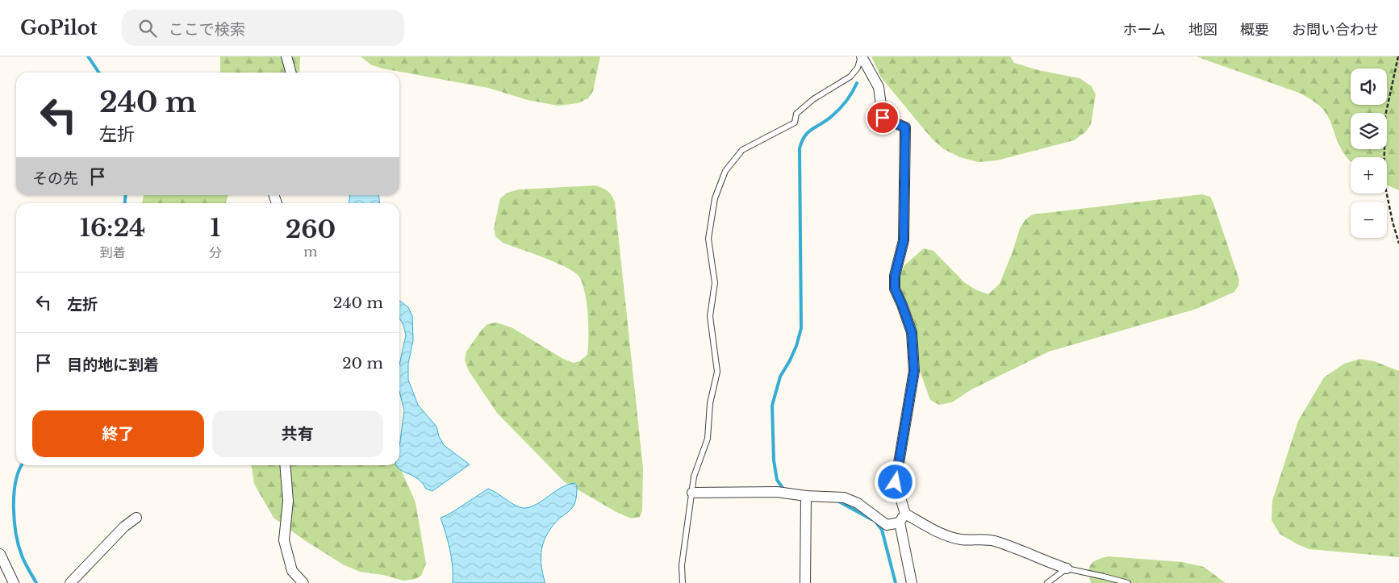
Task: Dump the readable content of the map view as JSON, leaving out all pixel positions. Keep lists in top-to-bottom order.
{
  "page": {
    "header": "GoPilot",
    "search": "ここで検索",
    "nav": [
      "ホーム",
      "地図",
      "概要",
      "お問い合わせ"
    ],
    "map_buttons": ["+", "−"],
    "turn": ["240 m", "左折"],
    "then": "その先",
    "eta": [
      "16:24",
      "到着",
      "1",
      "分",
      "260",
      "m"
    ],
    "list": [
      {
        "name": "左折",
        "value": "240 m"
      },
      {
        "name": "目的地に到着",
        "value": "20 m"
      }
    ],
    "buttons": ["終了", "共有"]
  }
}
